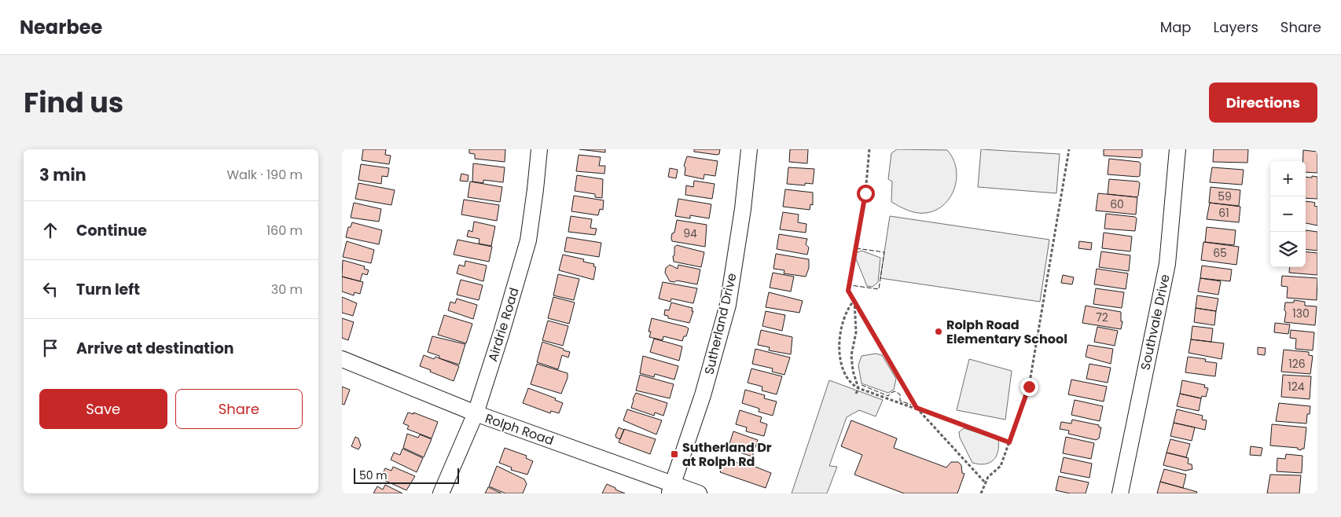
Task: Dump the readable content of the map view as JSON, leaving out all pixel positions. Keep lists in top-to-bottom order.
{
  "streets": {
    "street": [
      "Southvale Drive",
      "Sutherland Drive",
      "Airdrie Road",
      "Rolph Road"
    ]
  },
  "crossings": [
    ["Sutherland Drive", "Rolph Road"],
    ["Airdrie Road", "Rolph Road"]
  ],
  "places": {
    "other": ["Rolph Road Elementary School"],
    "transit": ["Sutherland Dr at Rolph Rd"]
  },
  "house_numbers": [
    "59",
    "60",
    "61",
    "94",
    "65",
    "130",
    "72",
    "126",
    "124"
  ],
  "scale_bar": "50 m",
  "page": {
    "header": "Nearbee",
    "nav": ["Map", "Layers", "Share"],
    "title": "Find us",
    "buttons": [
      "Directions",
      ["Save", "Share"]
    ],
    "heading": ["3 min", "Walk · 190 m"],
    "map_buttons": ["+", "−"],
    "list": [
      ["Continue", "160 m"],
      ["Turn left", "30 m"],
      "Arrive at destination"
    ],
    "scale": "50 m"
  }
}
